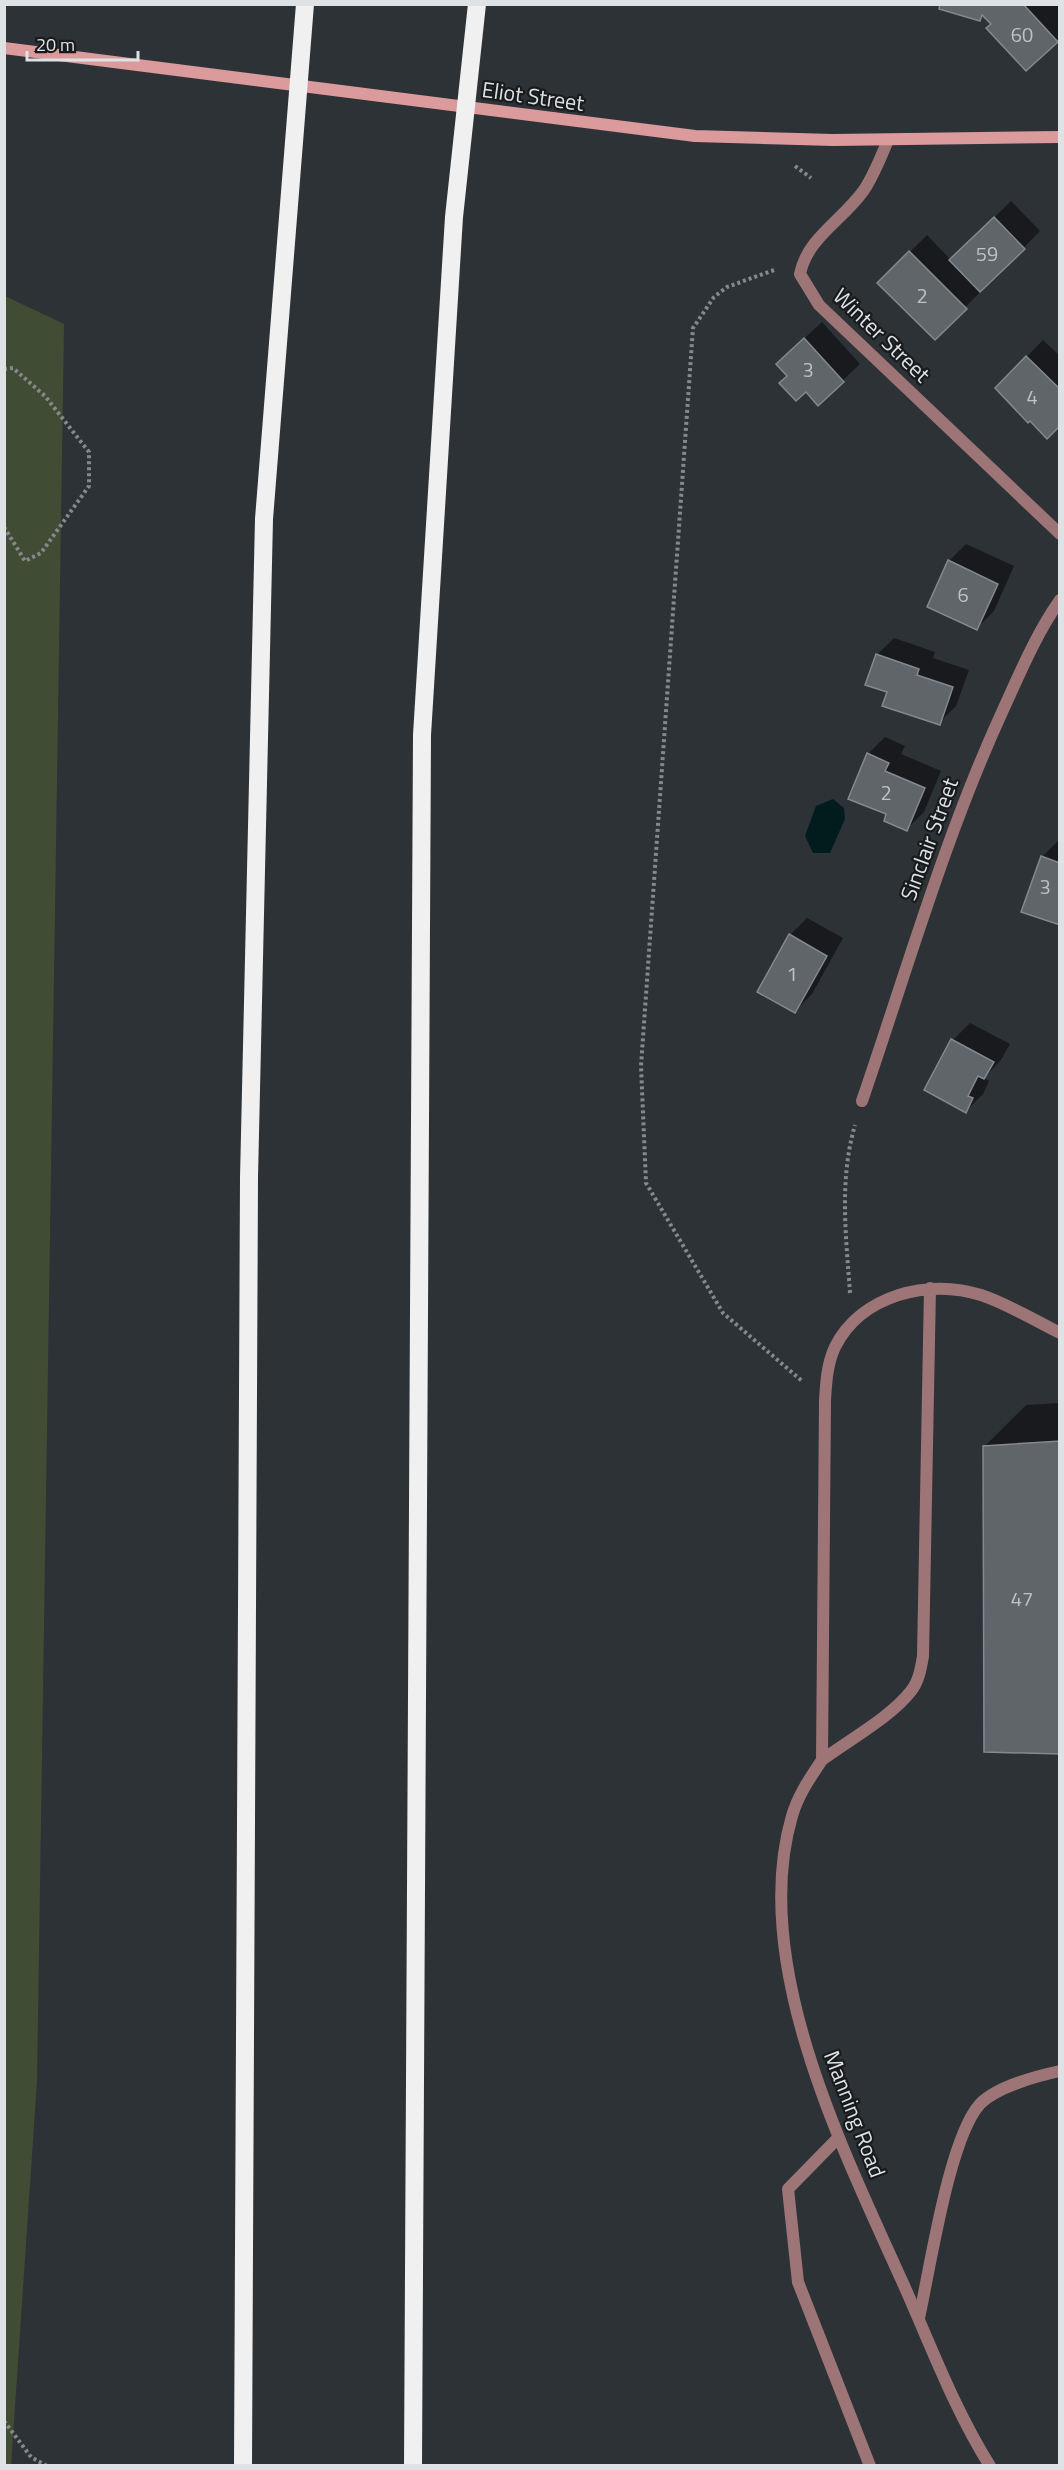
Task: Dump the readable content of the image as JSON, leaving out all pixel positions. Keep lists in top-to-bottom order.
{
  "streets": {
    "street": [
      "Eliot Street",
      "Winter Street",
      "Sinclair Street",
      "Manning Road"
    ]
  },
  "house_numbers": [
    "60",
    "59",
    "2",
    "3",
    "4",
    "6",
    "2",
    "3",
    "1",
    "47"
  ],
  "scale_bar": "20 m"
}
